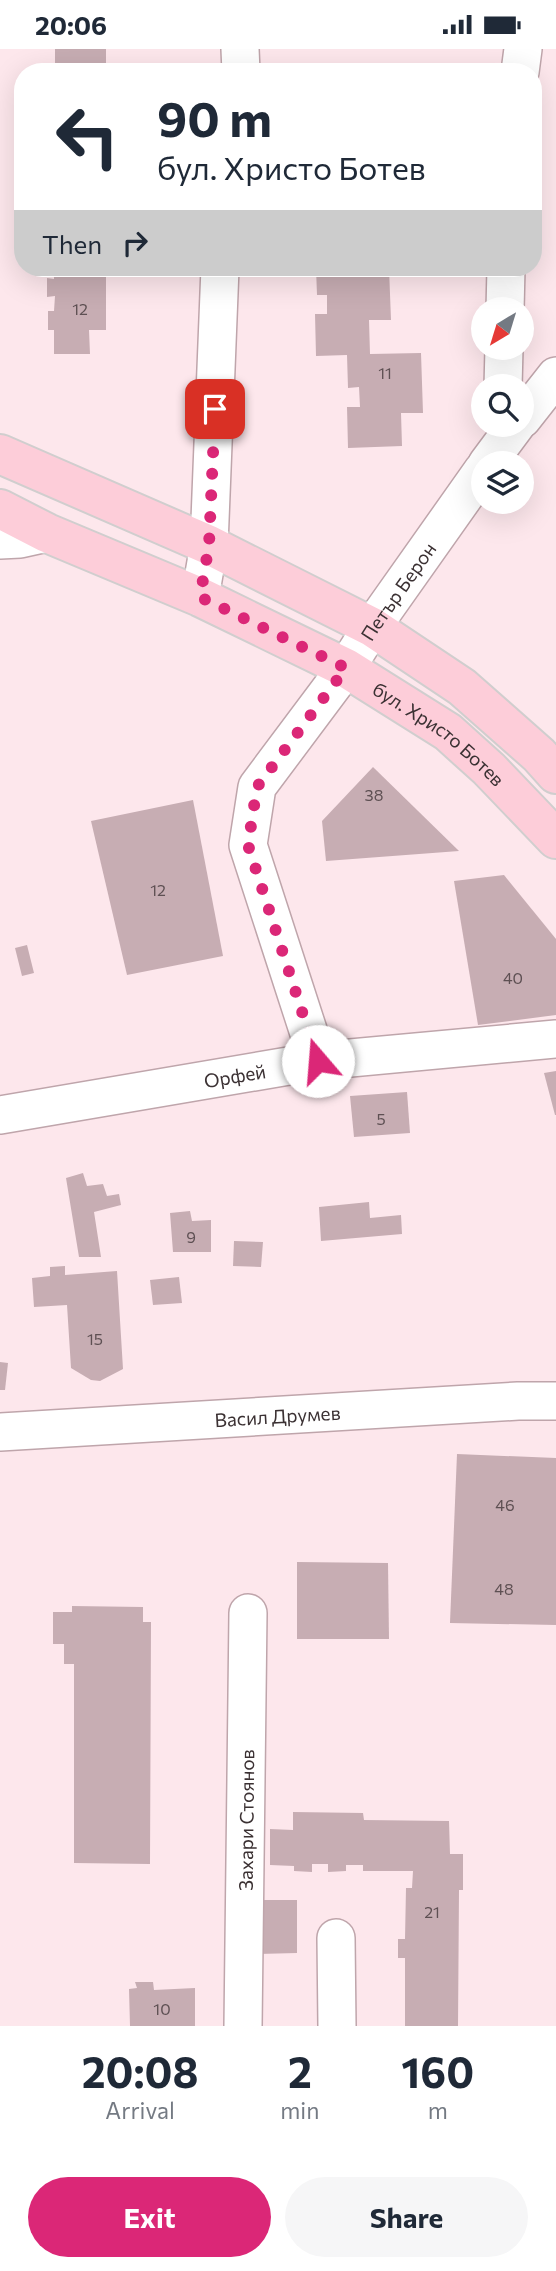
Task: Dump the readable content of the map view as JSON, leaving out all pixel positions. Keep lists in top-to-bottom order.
{
  "streets": {
    "main road": ["бул. Христо Ботев"],
    "street": [
      "Петър Берон",
      "Орфей",
      "Васил Друмев",
      "Захари Стоянов"
    ]
  },
  "crossings": [
    ["Петър Берон", "бул. Христо Ботев"],
    ["Петър Берон", "Орфей"]
  ],
  "house_numbers": [
    "12",
    "11",
    "38",
    "12",
    "40",
    "5",
    "9",
    "15",
    "46",
    "48",
    "21",
    "10"
  ],
  "north": "bottom left",
  "page": {
    "status": "20:06",
    "turn": ["90 m", "бул. Христо Ботев"],
    "then": "Then",
    "eta": [
      "20:08",
      "Arrival",
      "2",
      "min",
      "160",
      "m"
    ],
    "buttons": ["Exit", "Share"]
  }
}
